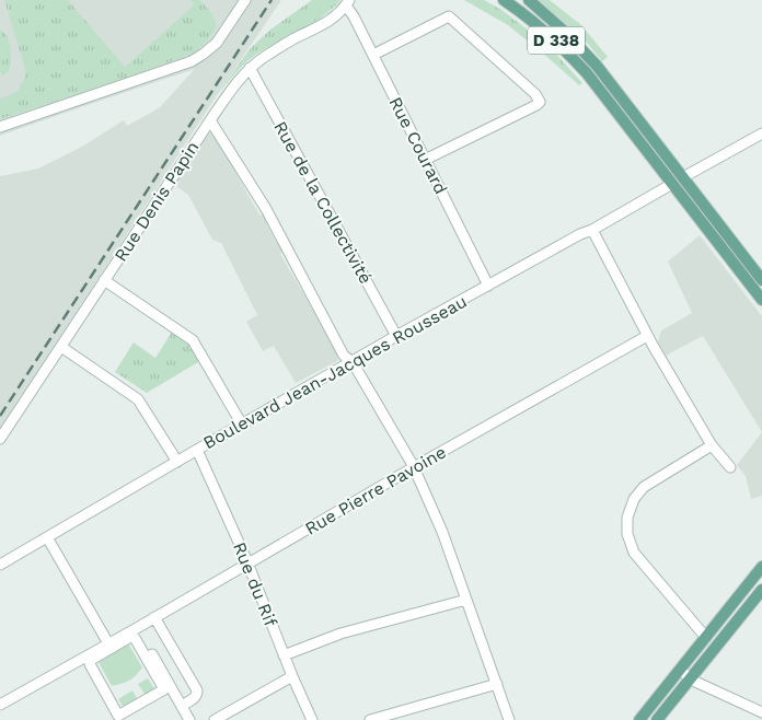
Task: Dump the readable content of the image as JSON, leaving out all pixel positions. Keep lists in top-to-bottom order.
{
  "streets": {
    "main road": ["D 338"],
    "street": [
      "Rue Courard",
      "Rue Denis Papin",
      "Rue de la Collectivité",
      "Boulevard Jean-Jacques Rousseau",
      "Rue Pierre Pavoine",
      "Rue du Rif"
    ]
  },
  "crossings": [
    ["D 338", "Boulevard Jean-Jacques Rousseau"],
    ["Rue Courard", "Rue Denis Papin"],
    ["Rue Courard", "Boulevard Jean-Jacques Rousseau"],
    ["Rue Denis Papin", "Rue de la Collectivité"],
    ["Rue de la Collectivité", "Boulevard Jean-Jacques Rousseau"],
    ["Boulevard Jean-Jacques Rousseau", "Rue du Rif"],
    ["Rue Pierre Pavoine", "Rue du Rif"]
  ]
}
